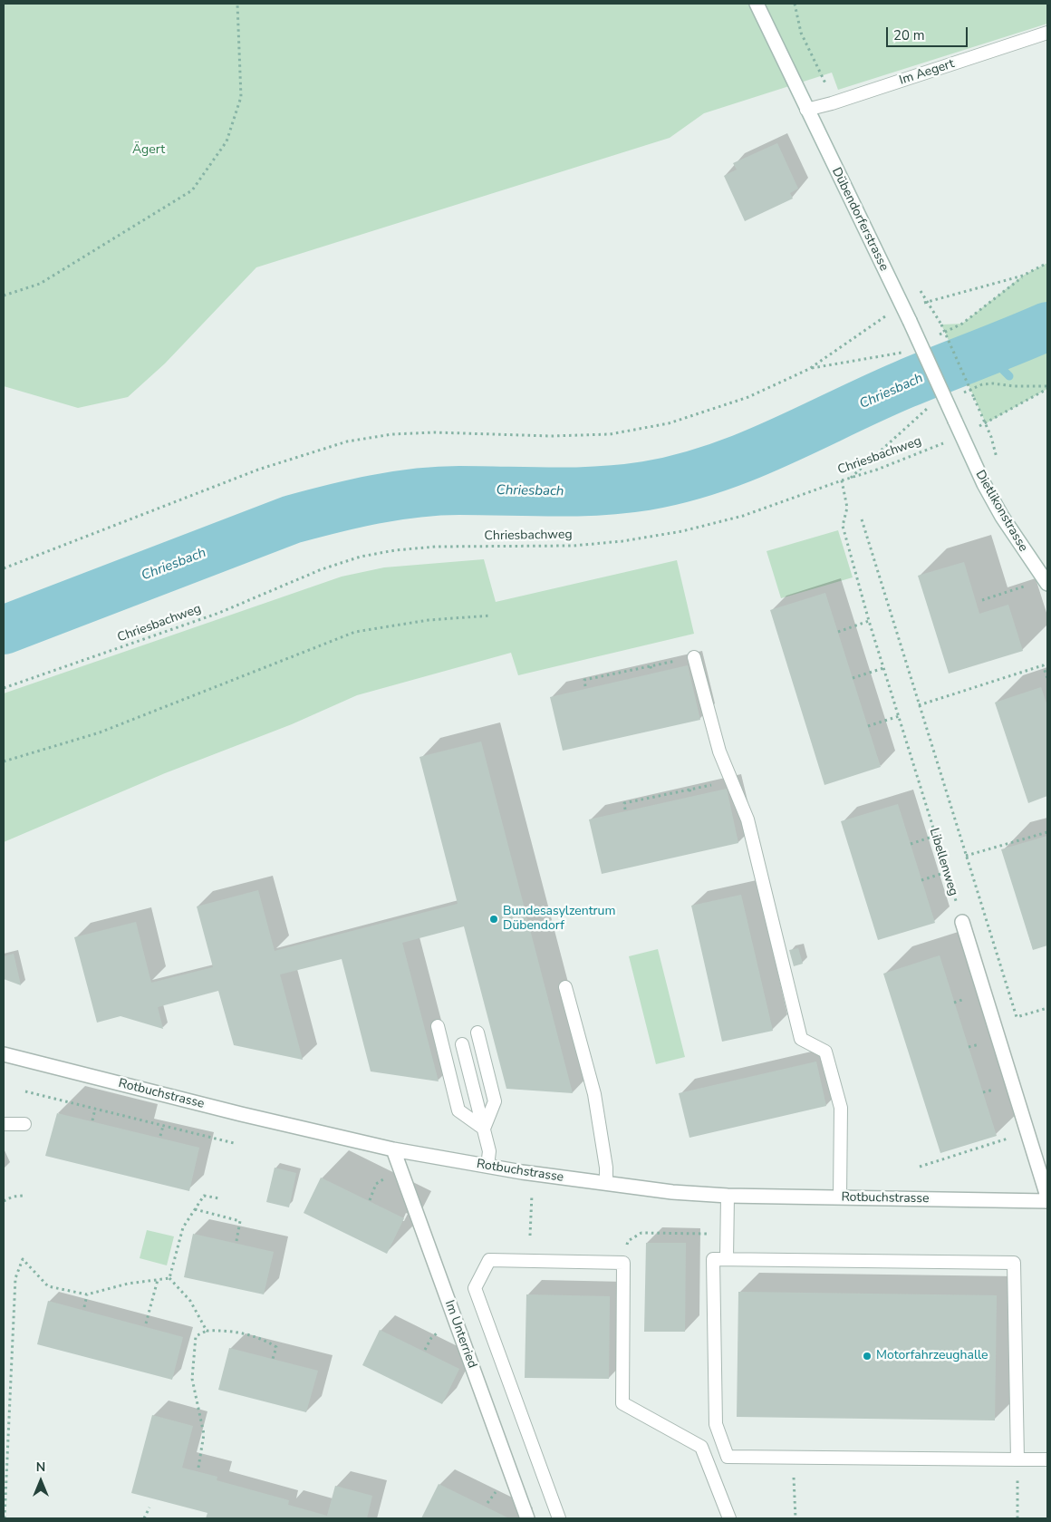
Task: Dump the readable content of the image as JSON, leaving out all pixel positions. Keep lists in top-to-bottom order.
{
  "streets": {
    "street": [
      "Dübendorferstrasse",
      "Dietlikonstrasse",
      "Rotbuchstrasse",
      "Im Unterried"
    ],
    "lane": ["Im Aegert"],
    "path": ["Chriesbachweg", "Libellenweg"]
  },
  "crossings": [
    ["Im Aegert", "Dübendorferstrasse"],
    ["Dübendorferstrasse", "Chriesbachweg"],
    ["Dübendorferstrasse", "Dietlikonstrasse"],
    ["Chriesbachweg", "Dietlikonstrasse"],
    ["Chriesbachweg", "Libellenweg"],
    ["Rotbuchstrasse", "Im Unterried"]
  ],
  "water": ["Chriesbach"],
  "parks": ["Ägert"],
  "places": ["Bundesasylzentrum Dübendorf", "Motorfahrzeughalle"],
  "scale_bar": "20 m",
  "north": "top"
}
